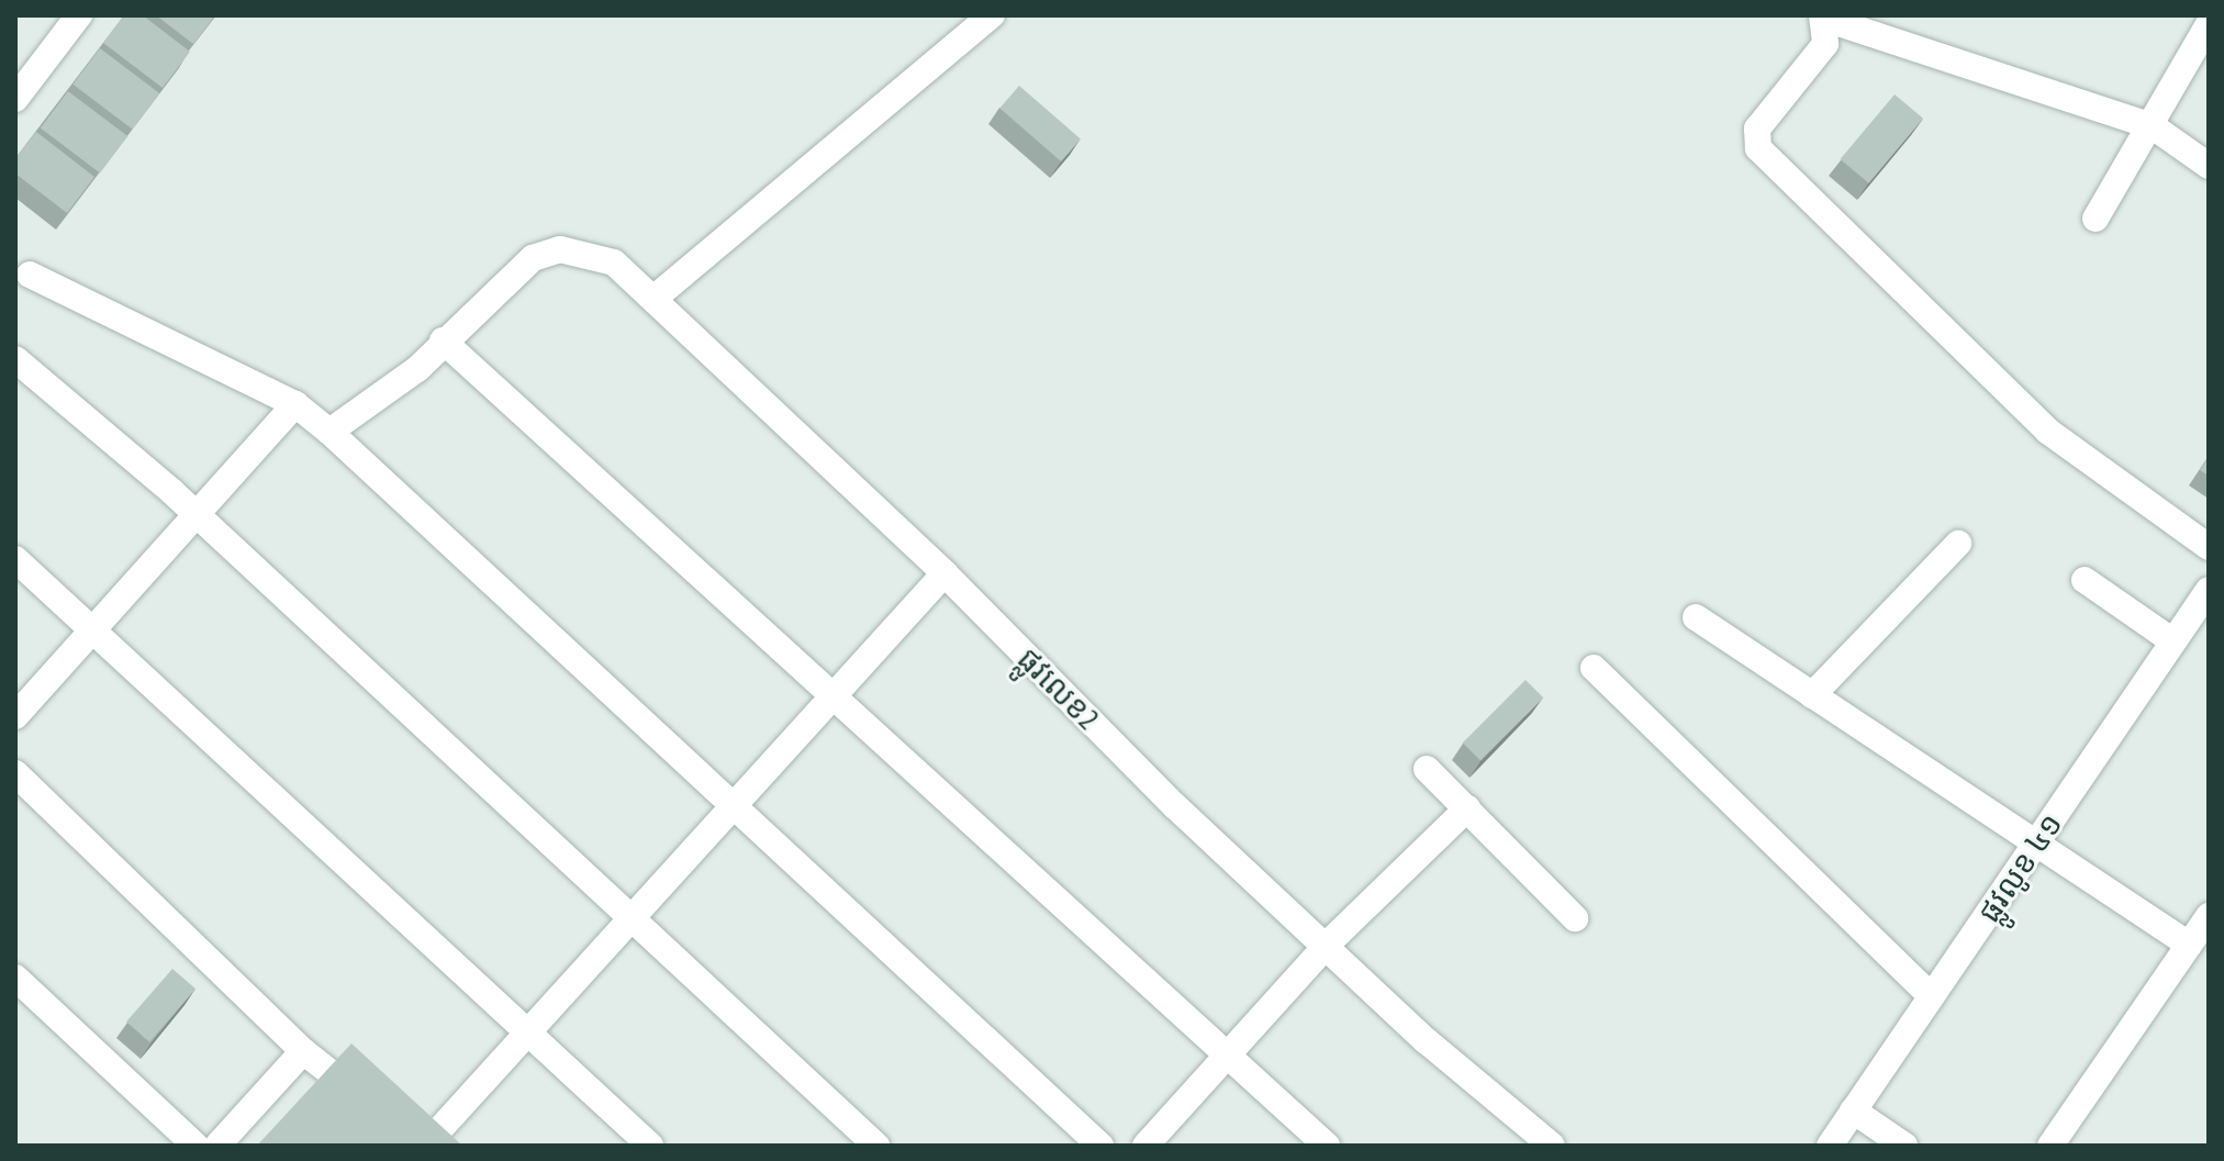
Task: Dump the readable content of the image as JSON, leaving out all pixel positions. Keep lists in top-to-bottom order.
{
  "streets": {
    "street": ["ផ្លូវលេខ2", "ផ្លូវលូខ ៤១"]
  }
}
